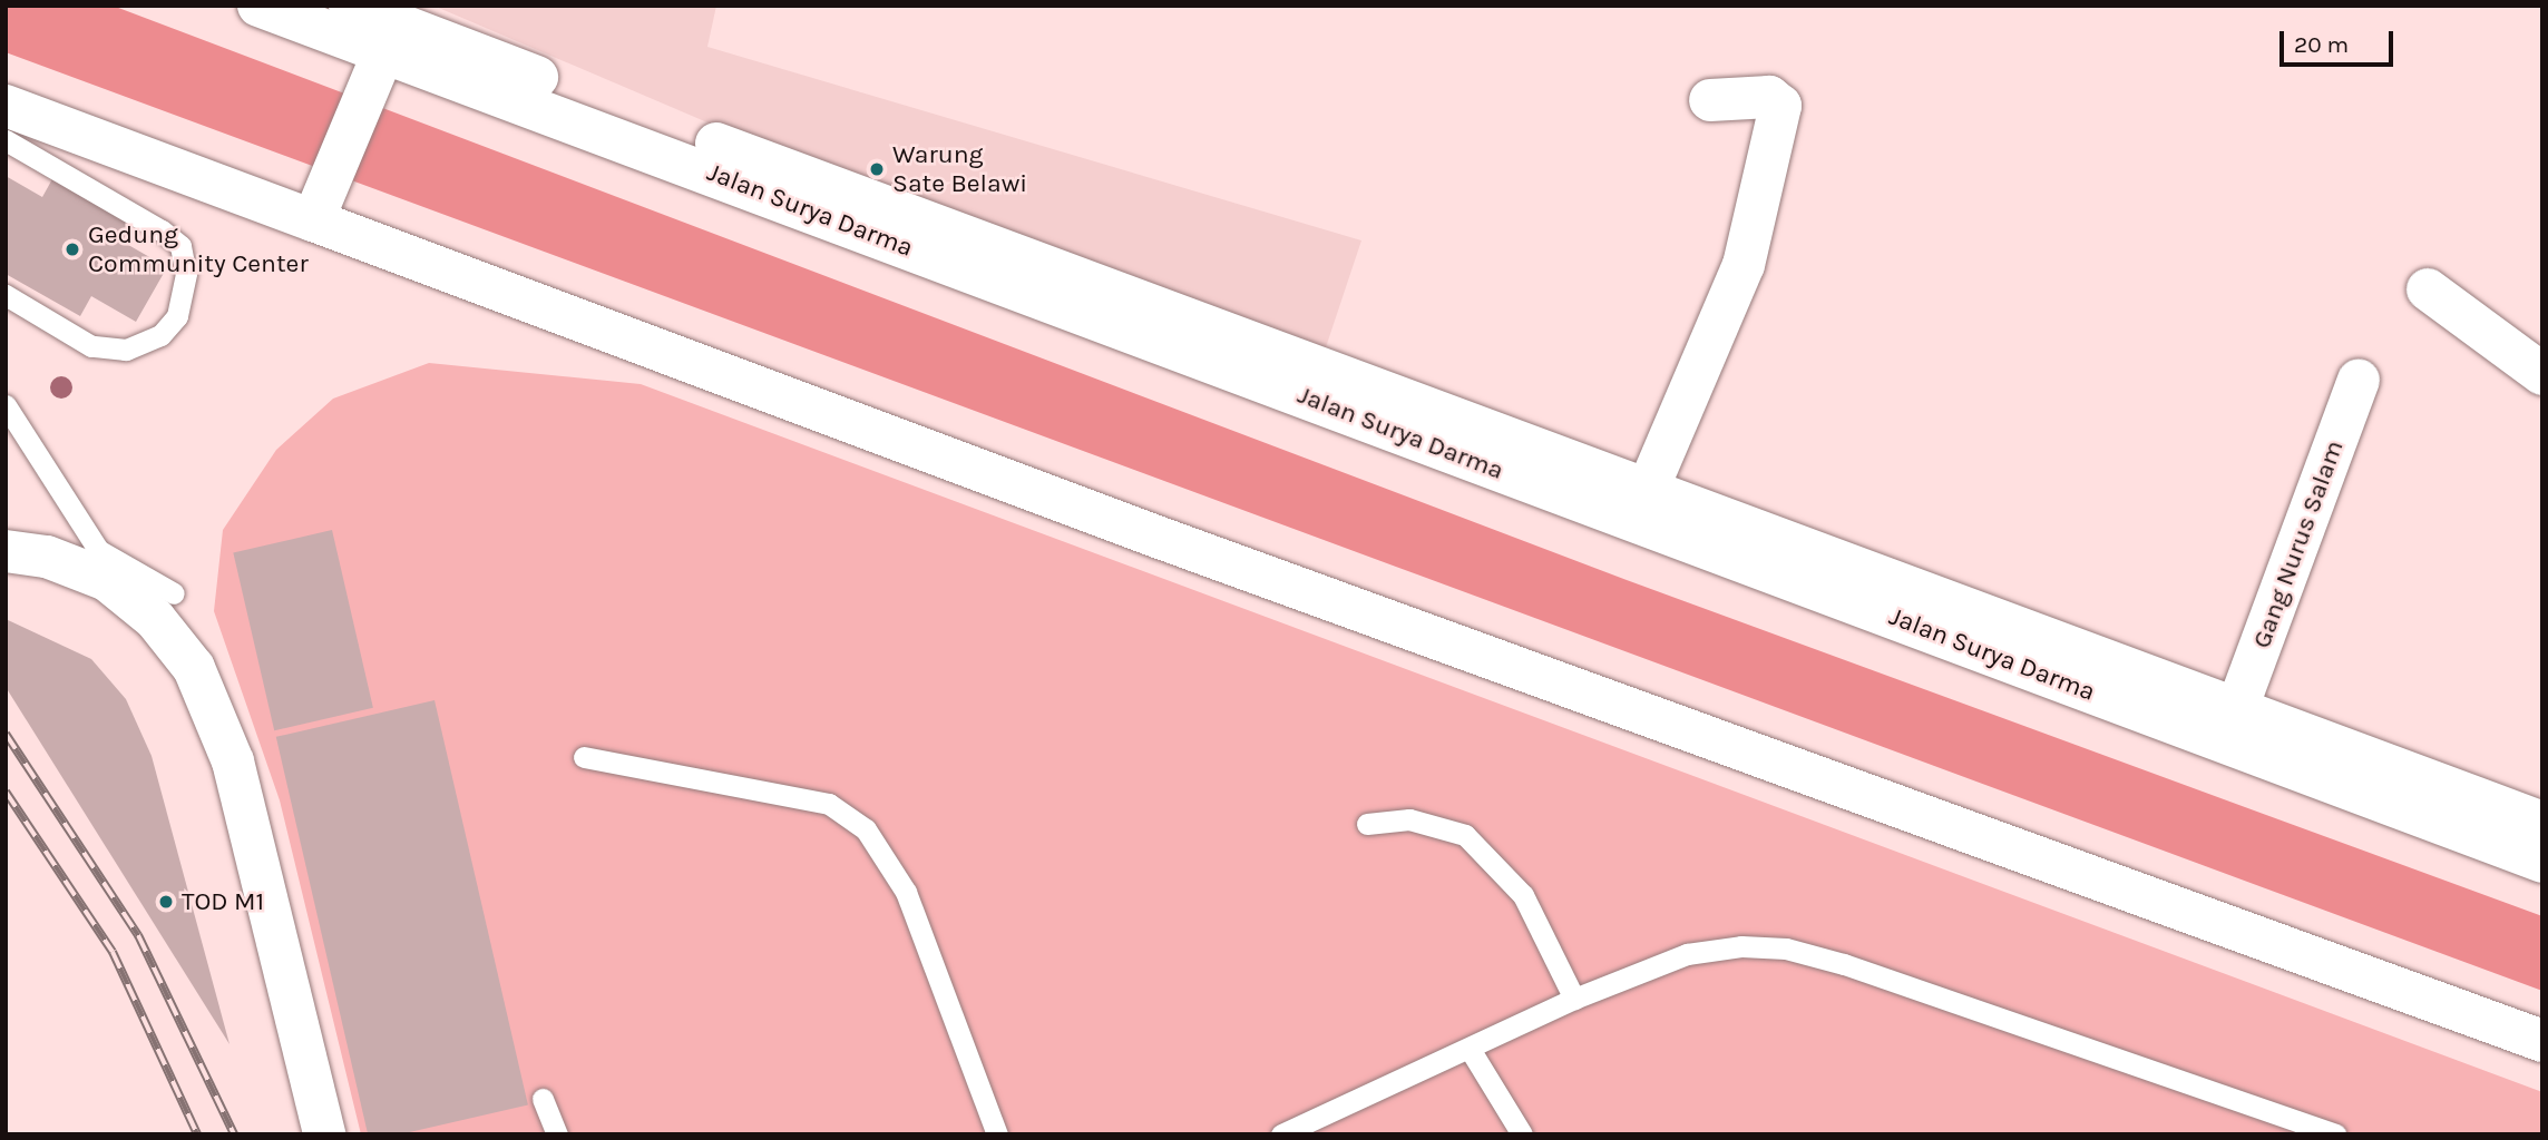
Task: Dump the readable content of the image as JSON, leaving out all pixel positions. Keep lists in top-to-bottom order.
{
  "streets": {
    "main road": ["Jalan Surya Darma", "Gang Nurus Salam"]
  },
  "crossings": [
    ["Jalan Surya Darma", "Gang Nurus Salam"]
  ],
  "places": ["Warung Sate Belawi", "Gedung Community Center", "TOD M1"],
  "scale_bar": "20 m"
}
